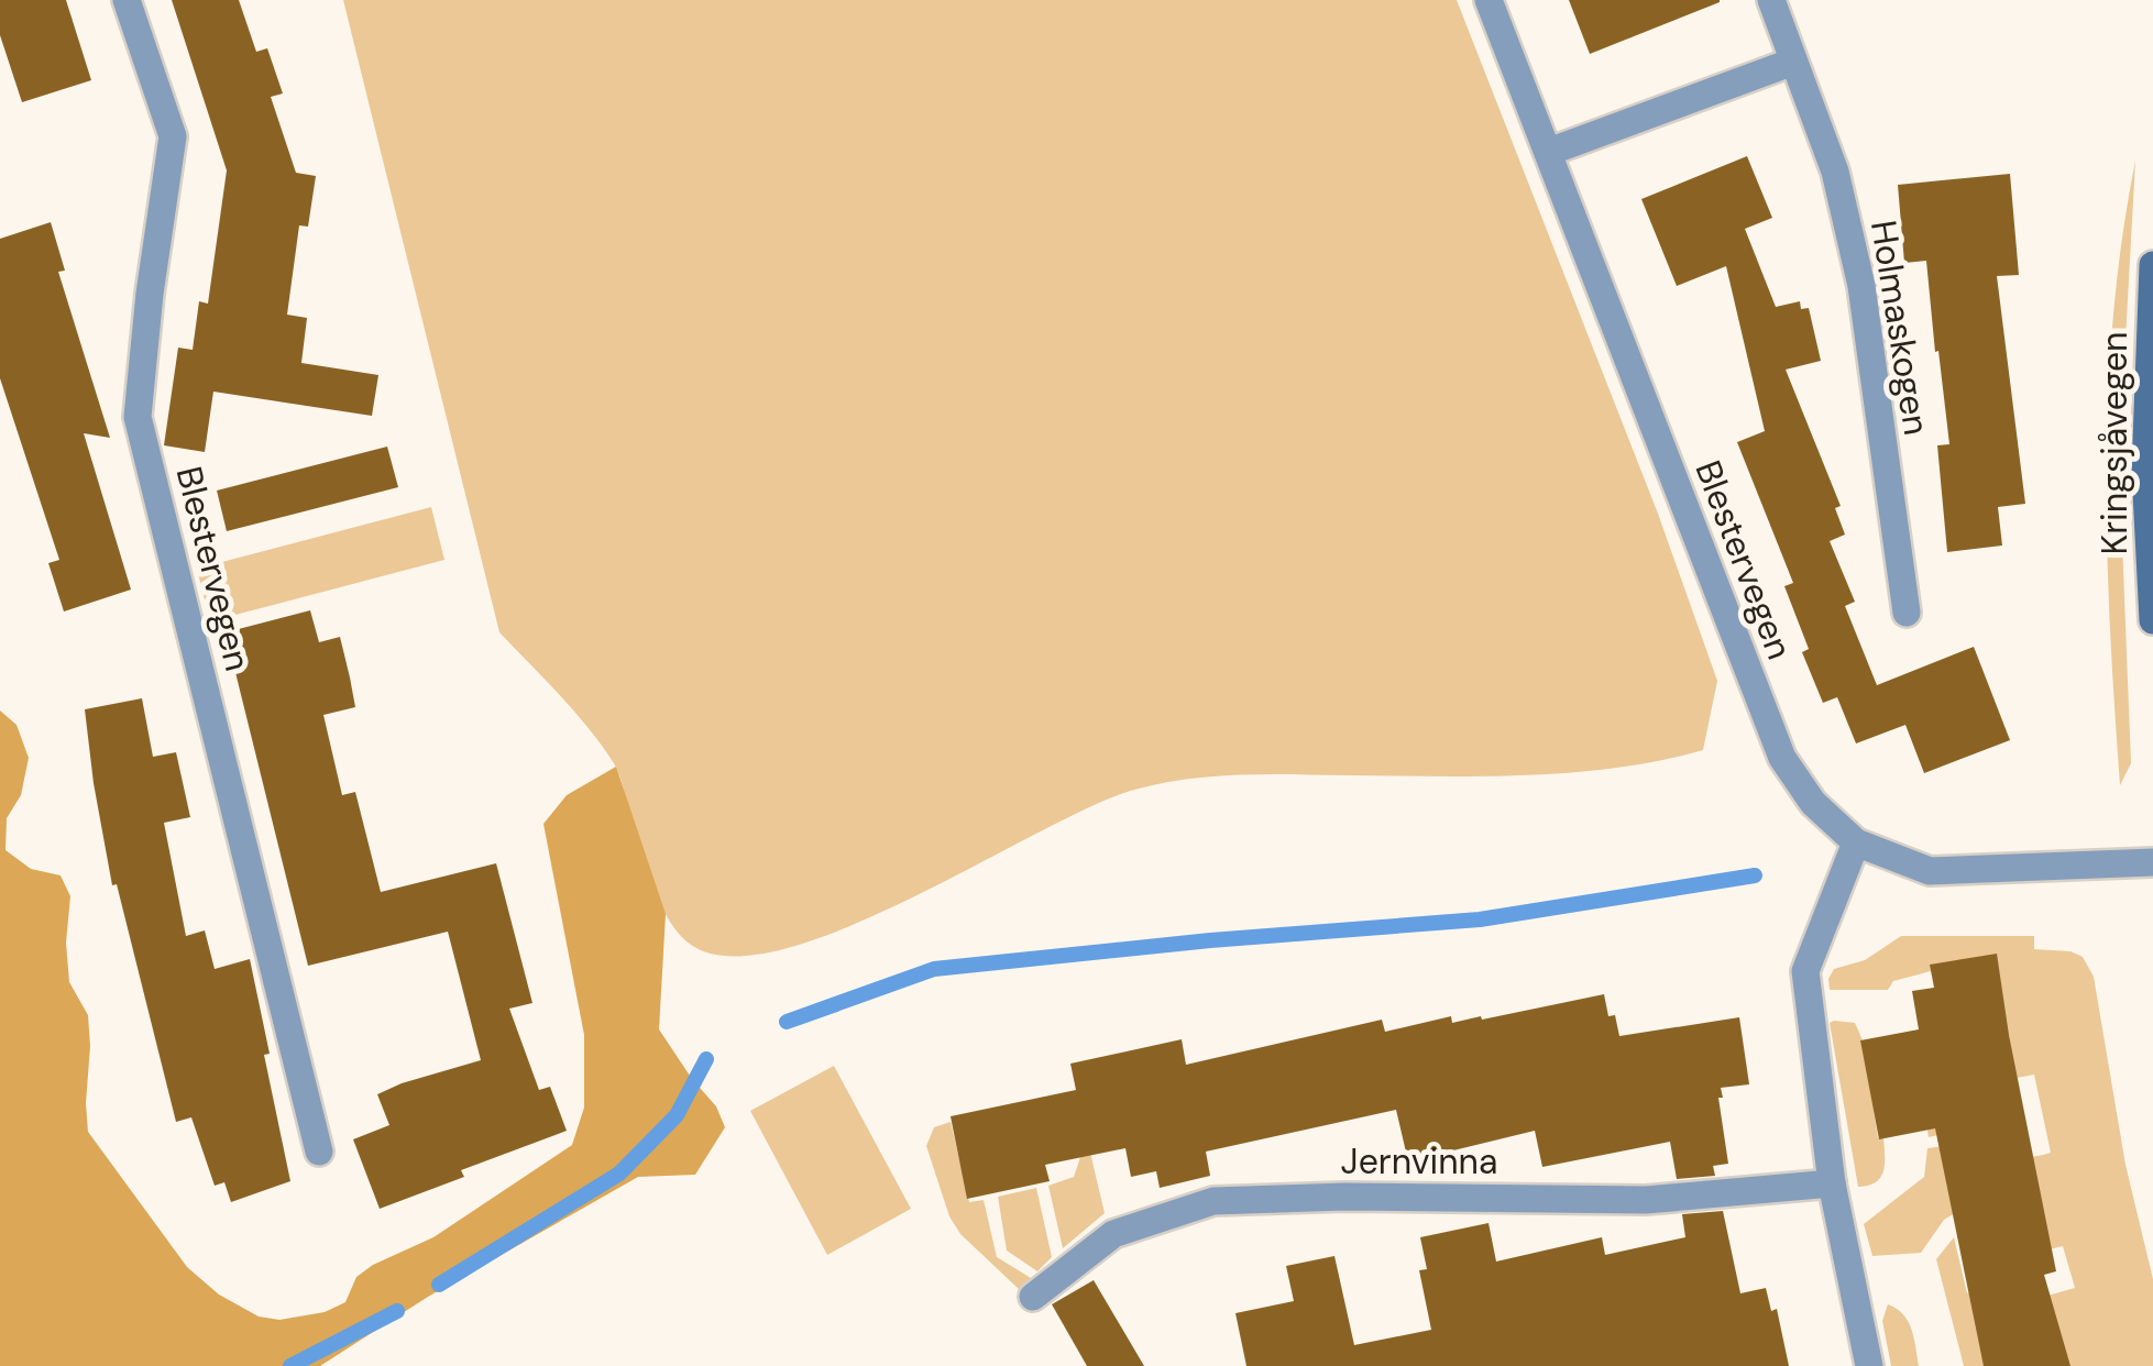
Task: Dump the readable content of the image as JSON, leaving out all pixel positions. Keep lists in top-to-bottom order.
{
  "streets": {
    "street": [
      "Holmaskogen",
      "Kringsjåvegen",
      "Blestervegen",
      "Jernvinna"
    ]
  }
}
